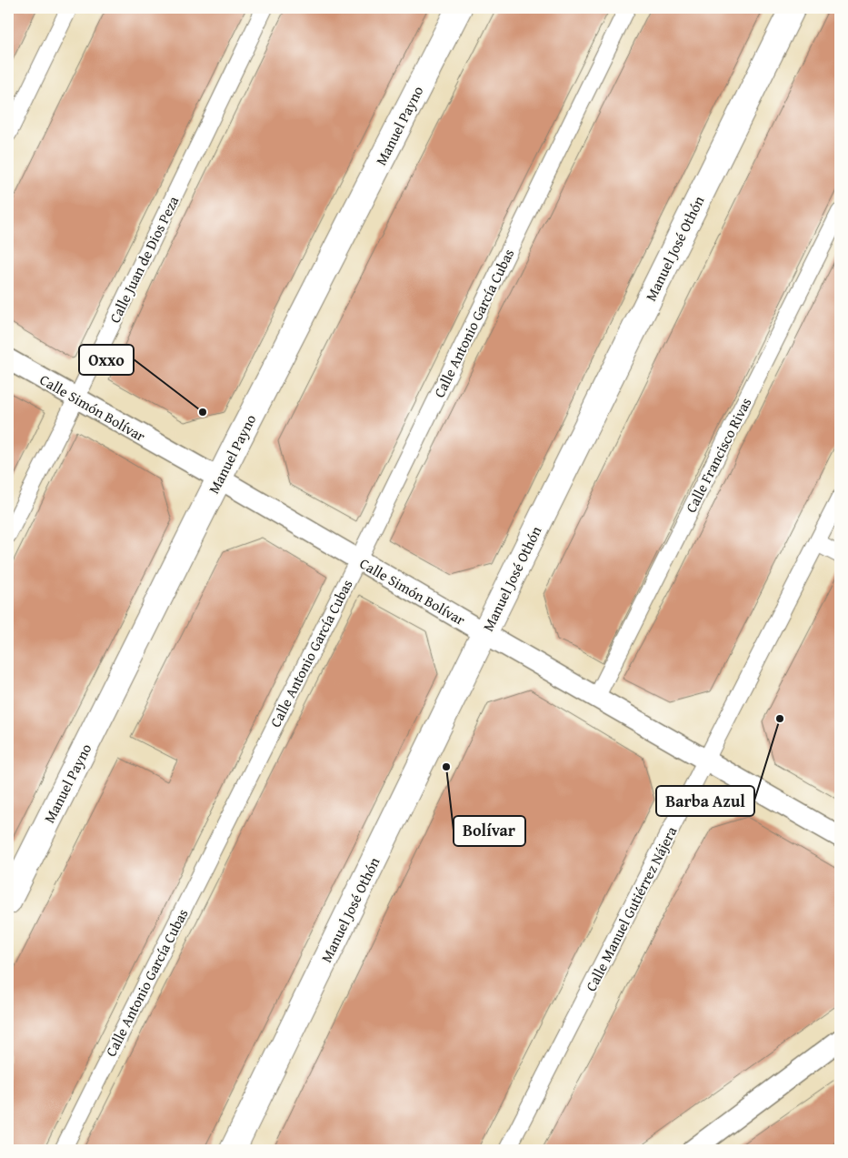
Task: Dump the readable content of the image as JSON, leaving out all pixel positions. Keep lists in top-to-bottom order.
{
  "streets": {
    "main road": ["Manuel Payno", "Manuel José Othón"],
    "street": [
      "Calle Juan de Dios Peza",
      "Calle Antonio García Cubas",
      "Calle Simón Bolívar",
      "Calle Francisco Rivas",
      "Calle Manuel Gutiérrez Nájera"
    ]
  },
  "crossings": [
    ["Manuel Payno", "Calle Simón Bolívar"],
    ["Manuel José Othón", "Calle Simón Bolívar"],
    ["Calle Juan de Dios Peza", "Calle Simón Bolívar"],
    ["Calle Antonio García Cubas", "Calle Simón Bolívar"],
    ["Calle Simón Bolívar", "Calle Francisco Rivas"],
    ["Calle Simón Bolívar", "Calle Manuel Gutiérrez Nájera"]
  ],
  "places": ["Oxxo", "Barba Azul", "Bolívar"]
}
